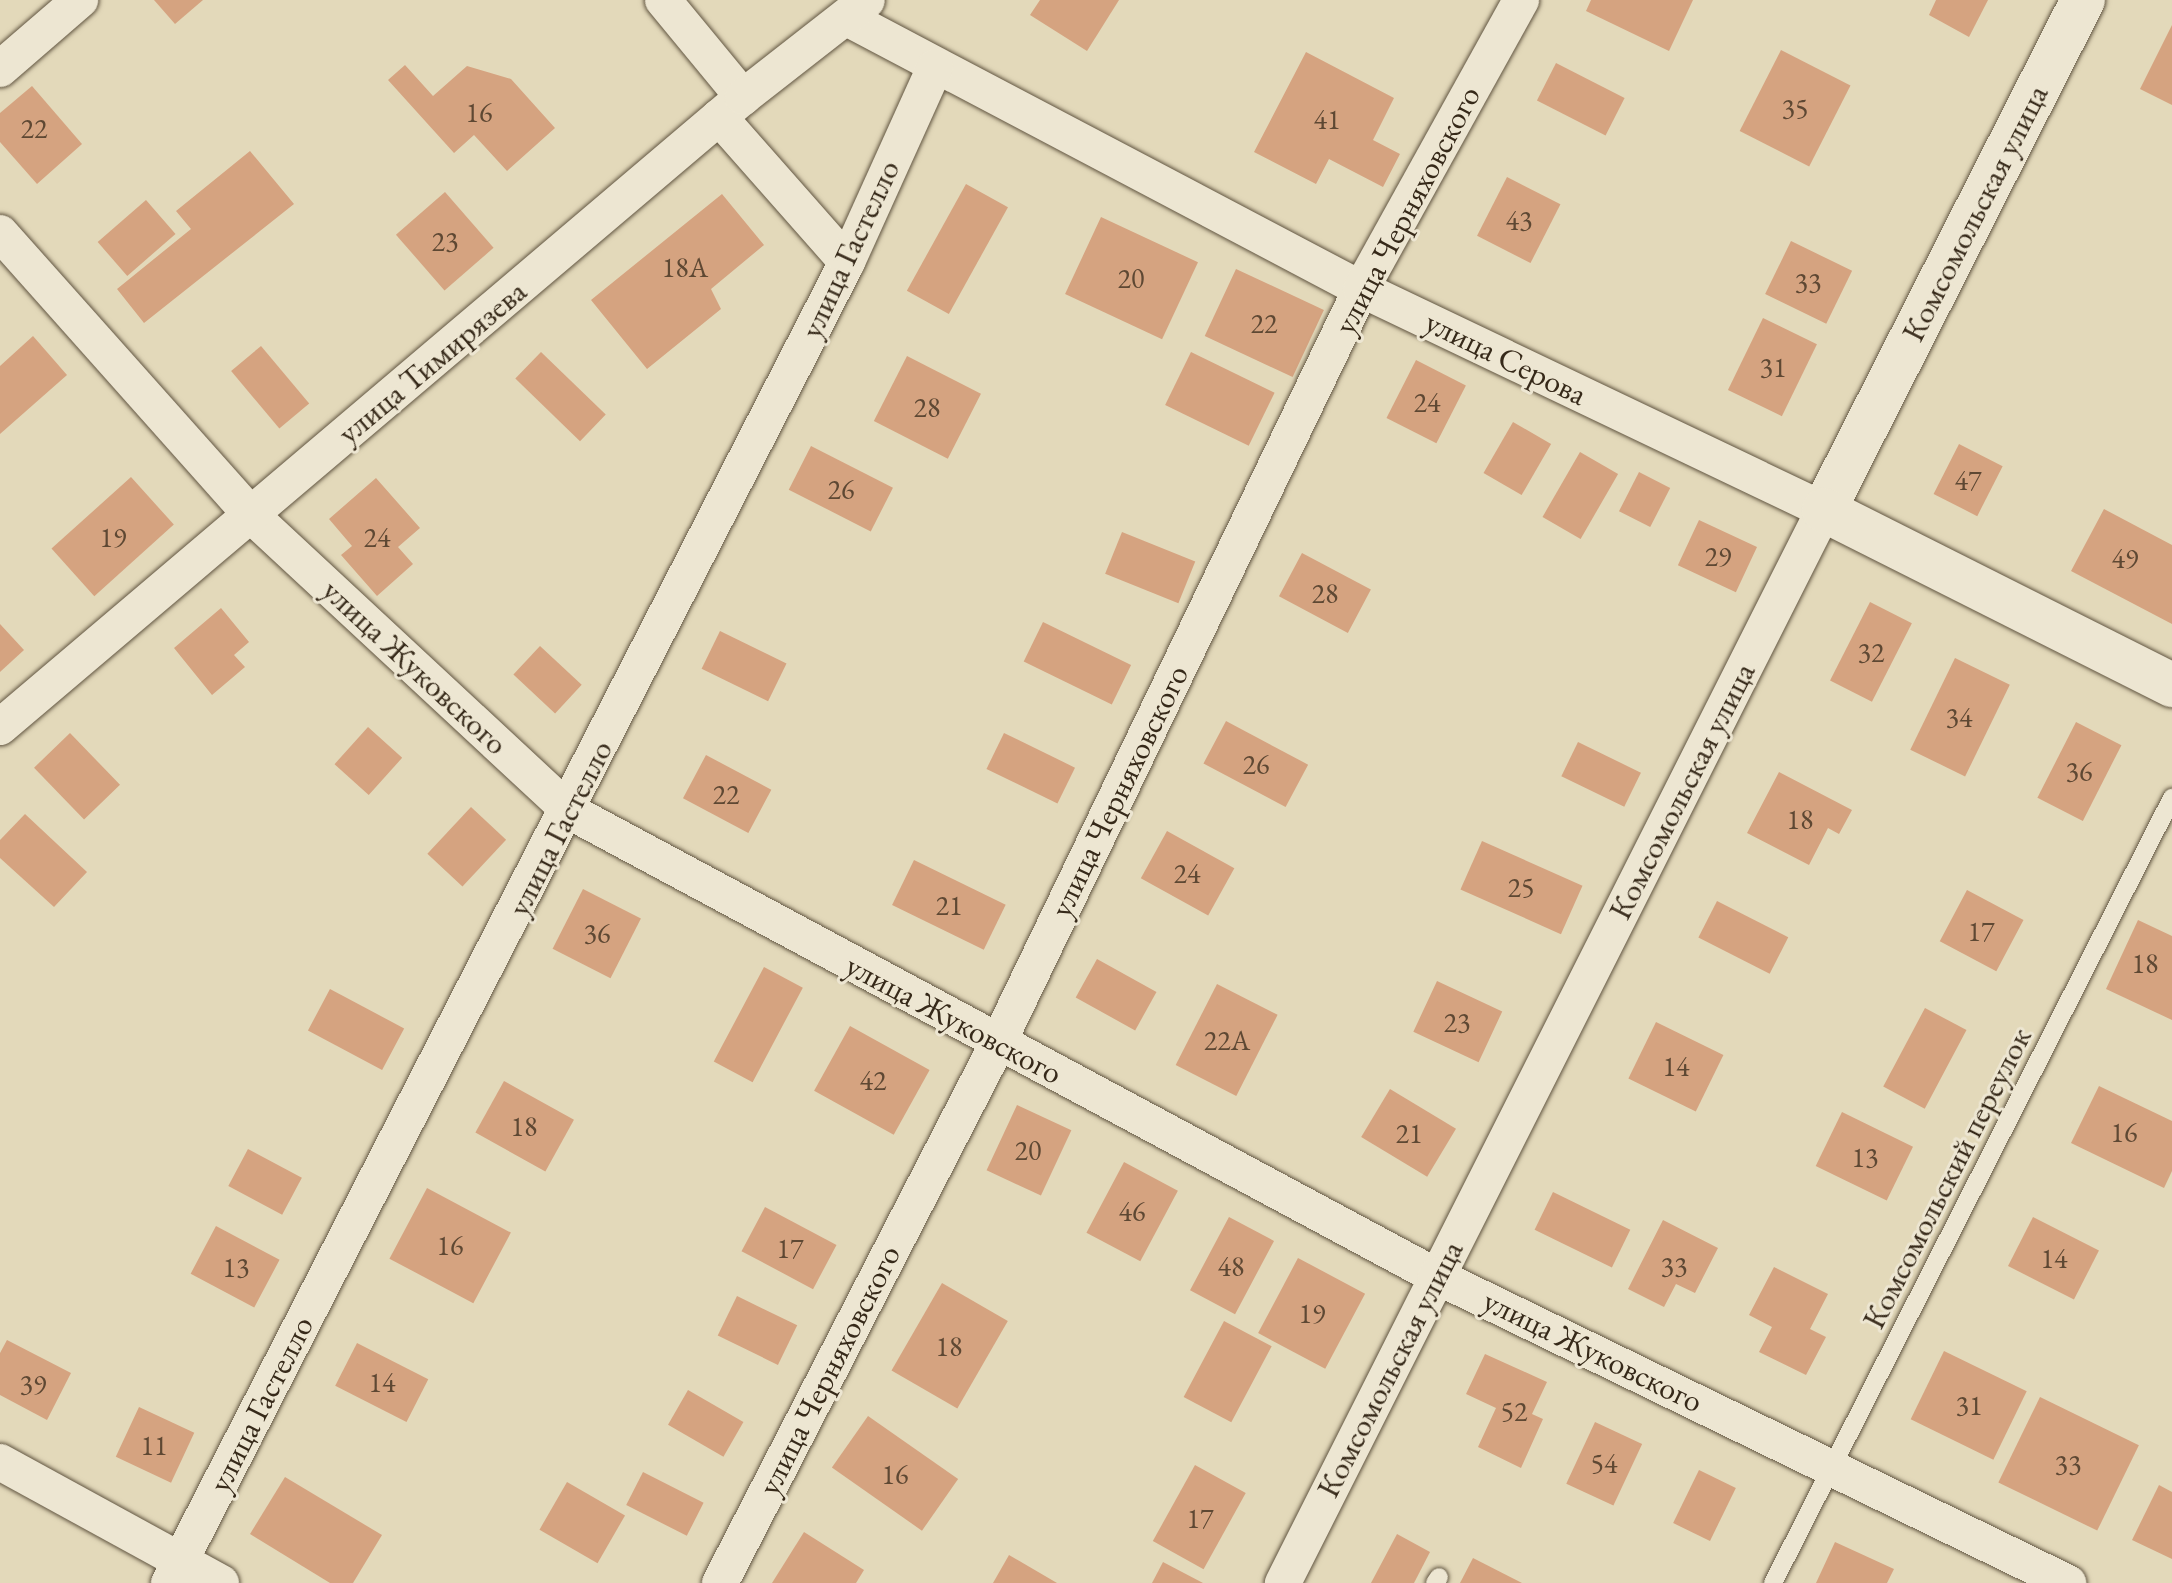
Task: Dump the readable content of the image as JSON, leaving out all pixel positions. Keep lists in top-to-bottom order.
{
  "streets": {
    "main road": ["Комсомольская улица", "улица Серова"],
    "street": [
      "улица Черняховского",
      "улица Гастелло",
      "улица Тимирязева",
      "улица Жуковского"
    ],
    "lane": ["Комсомольский переулок"]
  },
  "crossings": [
    ["улица Черняховского", "улица Серова"],
    ["улица Черняховского", "улица Жуковского"],
    ["Комсомольская улица", "улица Серова"],
    ["Комсомольская улица", "улица Жуковского"],
    ["улица Гастелло", "улица Серова"],
    ["улица Гастелло", "улица Жуковского"],
    ["улица Серова", "улица Тимирязева"],
    ["улица Тимирязева", "улица Жуковского"],
    ["улица Жуковского", "Комсомольский переулок"]
  ],
  "house_numbers": [
    "35",
    "16",
    "41",
    "22",
    "43",
    "23",
    "18А",
    "20",
    "33",
    "22",
    "31",
    "24",
    "28",
    "47",
    "26",
    "19",
    "24",
    "29",
    "49",
    "28",
    "32",
    "34",
    "26",
    "36",
    "22",
    "18",
    "24",
    "25",
    "21",
    "17",
    "36",
    "18",
    "23",
    "22А",
    "14",
    "42",
    "18",
    "16",
    "21",
    "20",
    "13",
    "46",
    "16",
    "17",
    "14",
    "48",
    "33",
    "13",
    "19",
    "18",
    "14",
    "39",
    "31",
    "52",
    "11",
    "54",
    "33",
    "16",
    "17"
  ]
}
